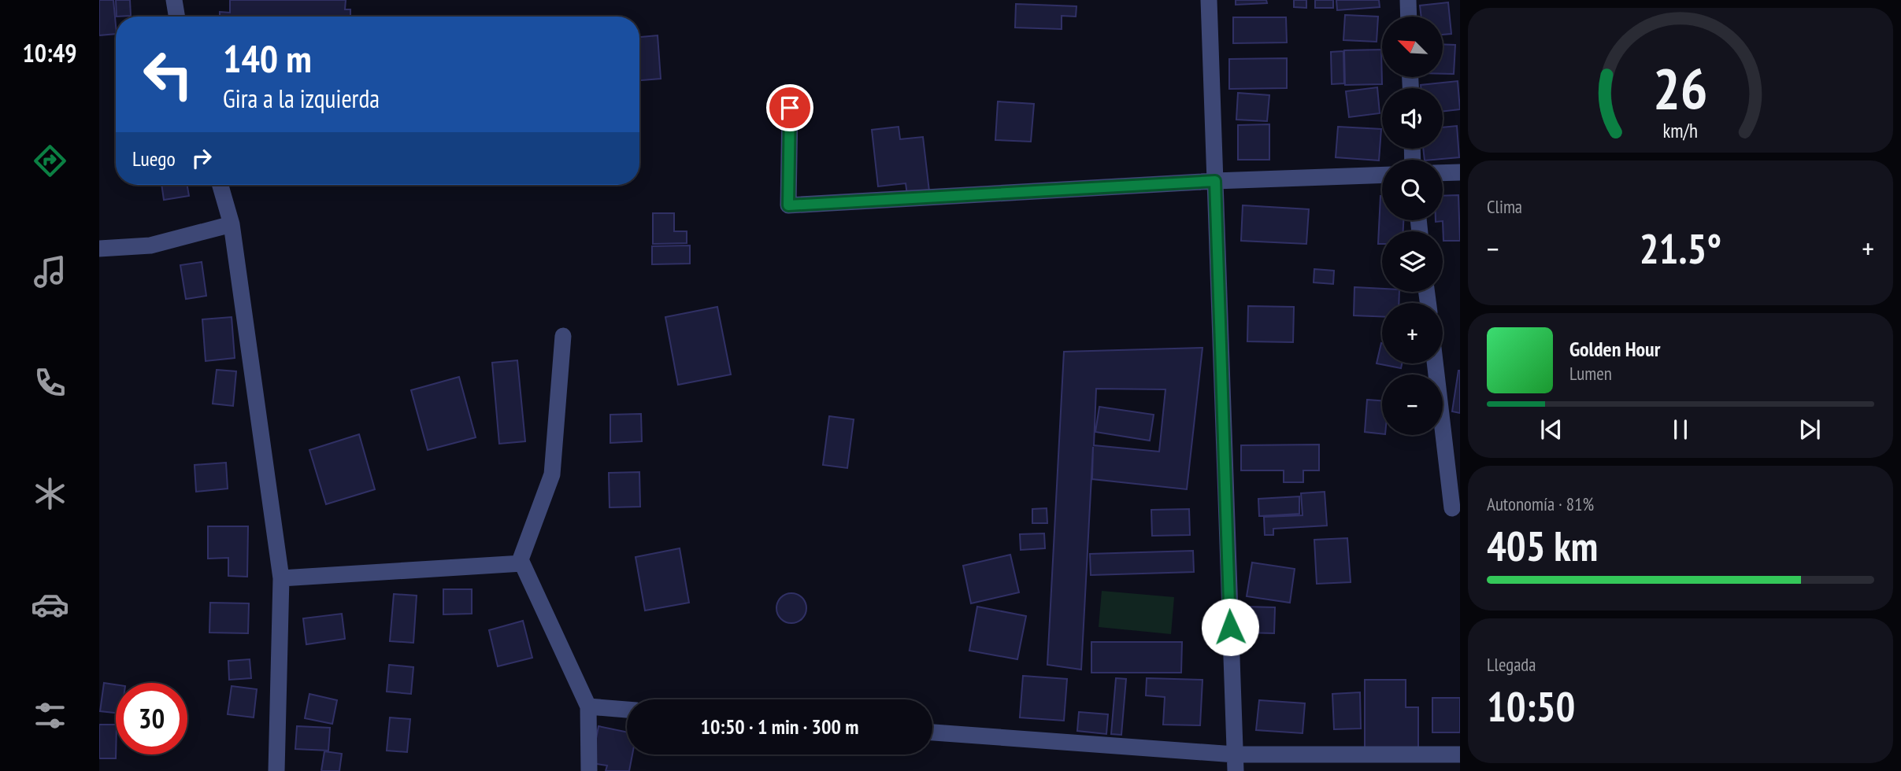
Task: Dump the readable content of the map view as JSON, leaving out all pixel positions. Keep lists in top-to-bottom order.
{
  "north": "top left",
  "page": {
    "tabs": "10:49",
    "map_buttons": ["+", "−"],
    "turn": ["140 m", "Gira a la izquierda"],
    "then": "Luego",
    "tile": [
      "Clima",
      ["Autonomía · 81%", "405 km"],
      ["Llegada", "10:50"]
    ],
    "heat": ["−", "21.5°", "+"],
    "song": ["Golden Hour", "Lumen"],
    "limit": "30",
    "trip": "10:50 · 1 min · 300 m",
    "gauge": ["26", "km/h"]
  }
}
